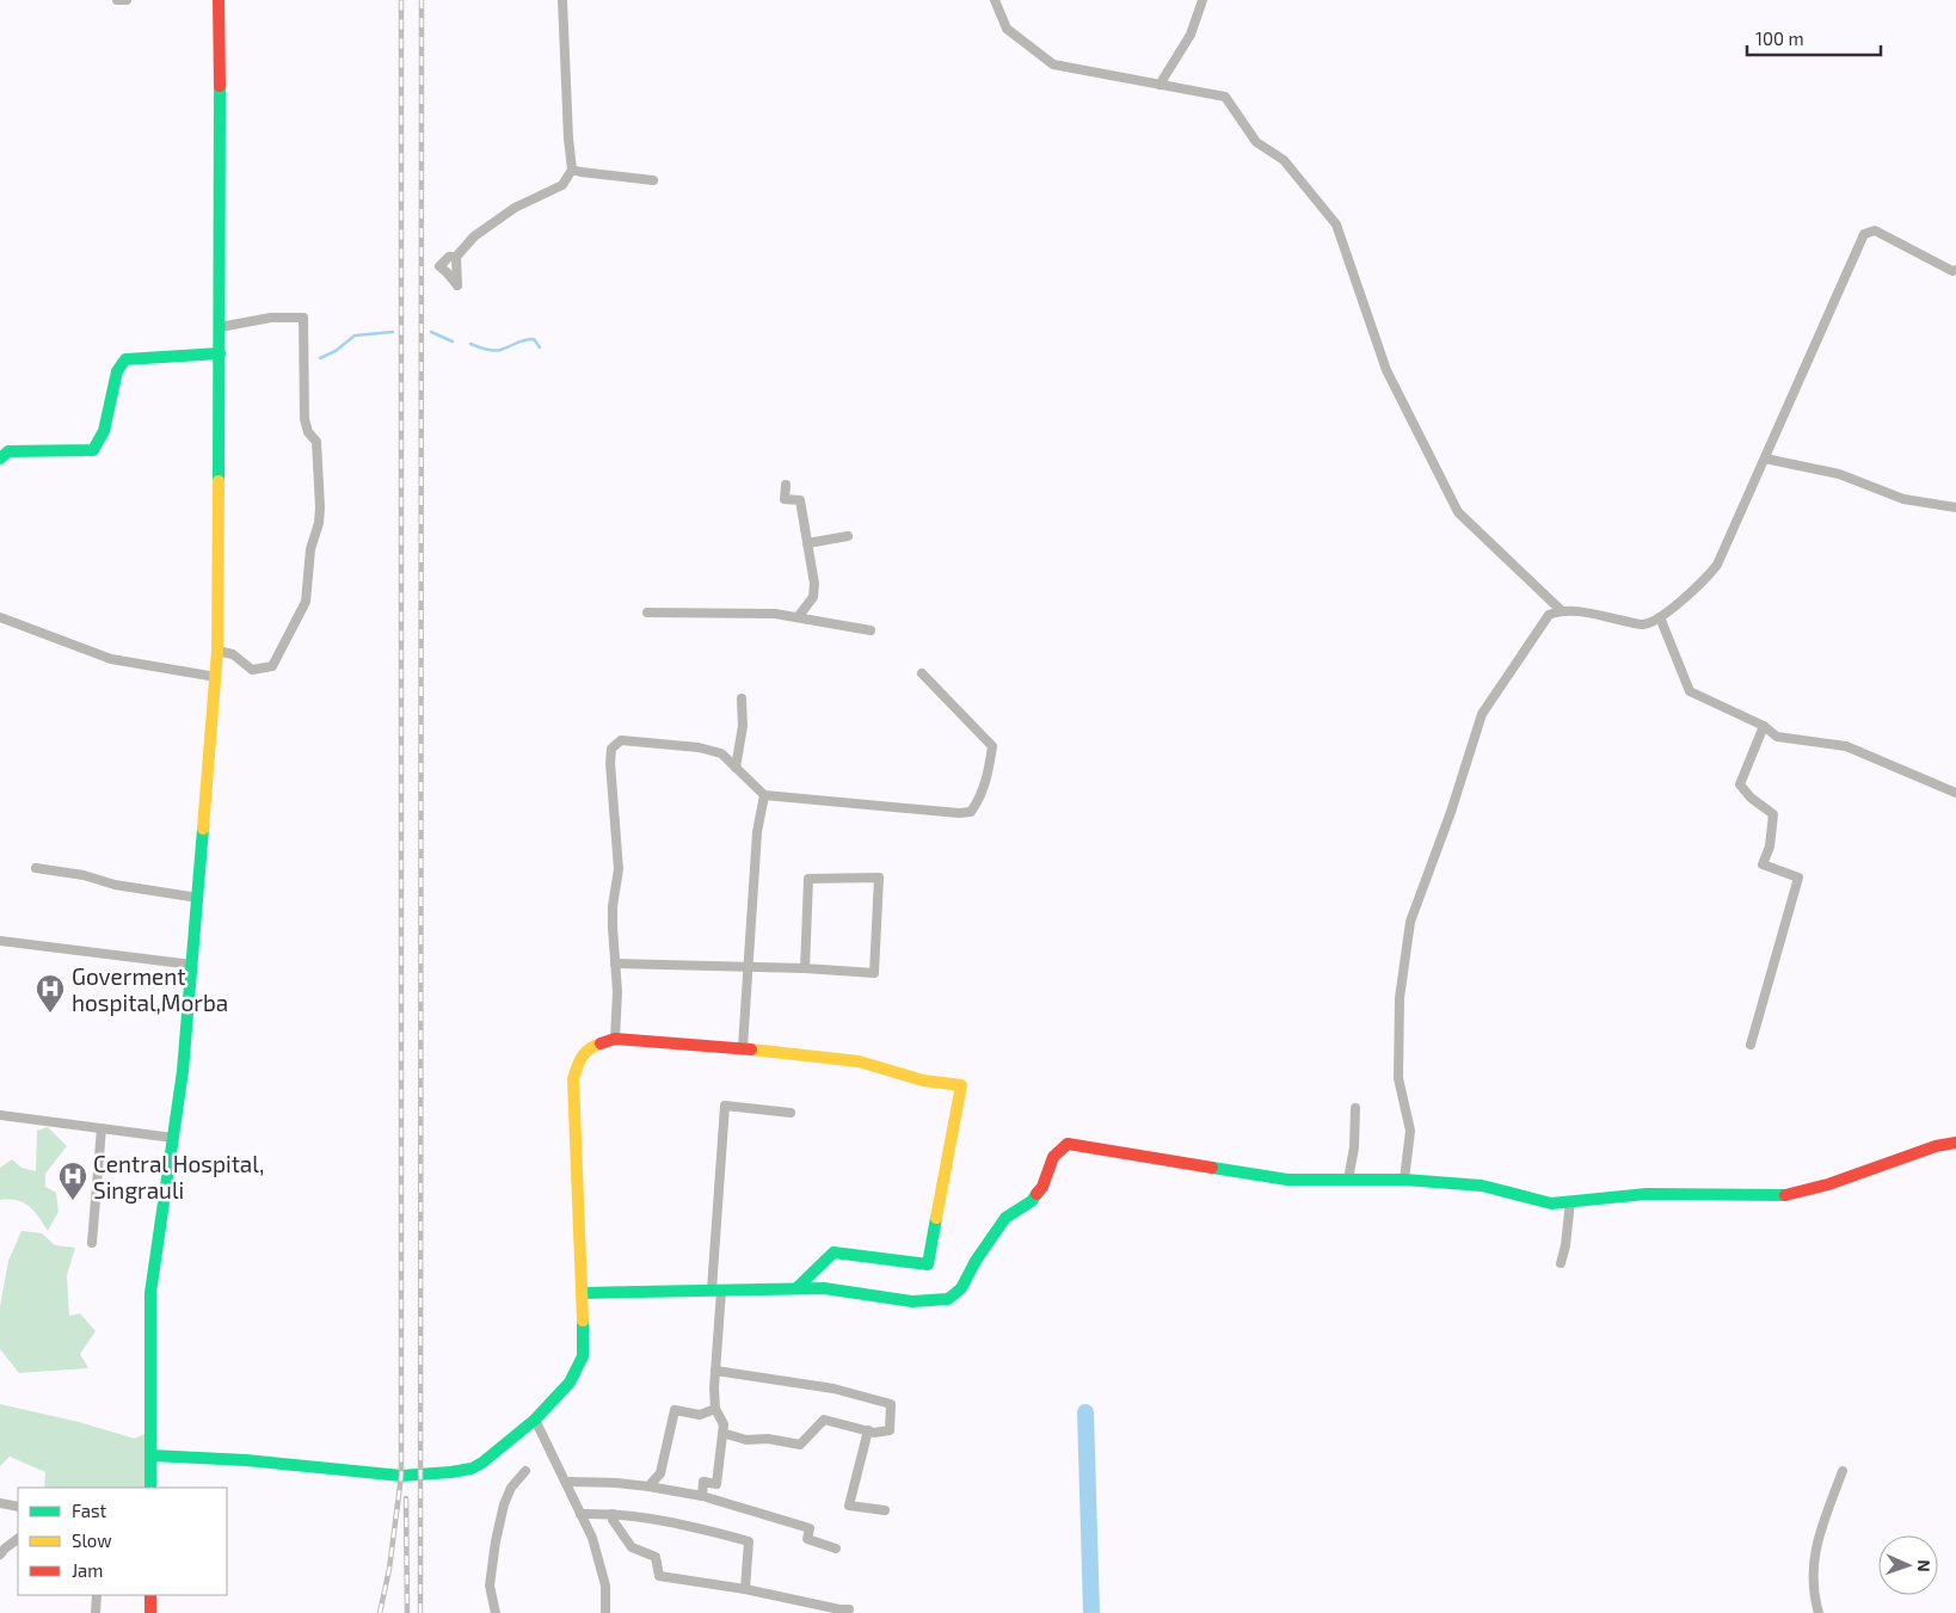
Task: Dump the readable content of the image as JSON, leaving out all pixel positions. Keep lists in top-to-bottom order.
{
  "places": {
    "hospital": ["Goverment hospital,Morba", "Central Hospital, Singrauli"]
  },
  "legend": ["Fast", "Slow", "Jam"],
  "scale_bar": "100 m",
  "north": "right"
}
